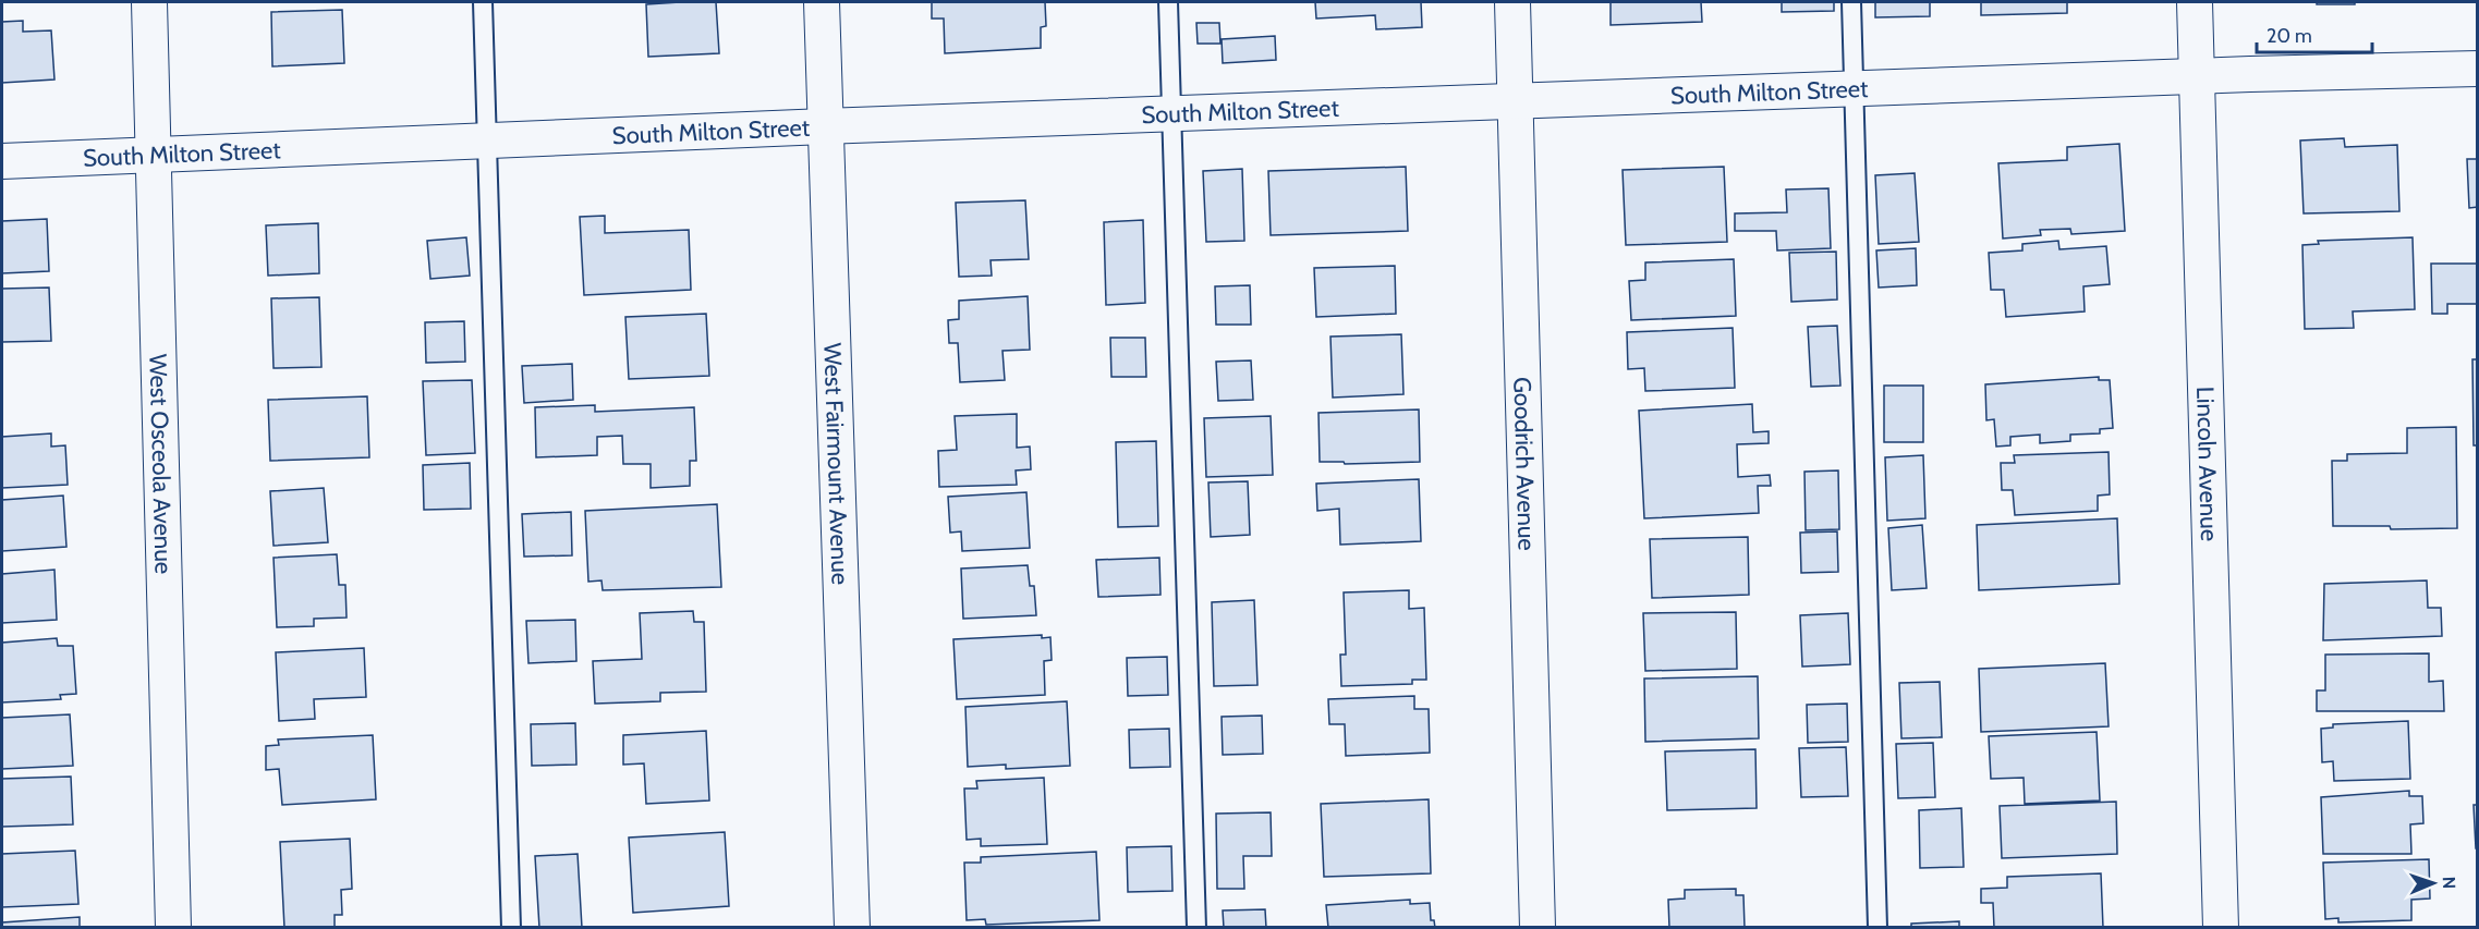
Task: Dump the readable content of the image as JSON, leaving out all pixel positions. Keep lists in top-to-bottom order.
{
  "streets": {
    "street": [
      "South Milton Street",
      "Goodrich Avenue",
      "Lincoln Avenue",
      "West Osceola Avenue",
      "West Fairmount Avenue"
    ]
  },
  "crossings": [
    ["South Milton Street", "Goodrich Avenue"],
    ["South Milton Street", "Lincoln Avenue"],
    ["South Milton Street", "West Osceola Avenue"],
    ["South Milton Street", "West Fairmount Avenue"]
  ],
  "scale_bar": "20 m",
  "north": "right"
}
